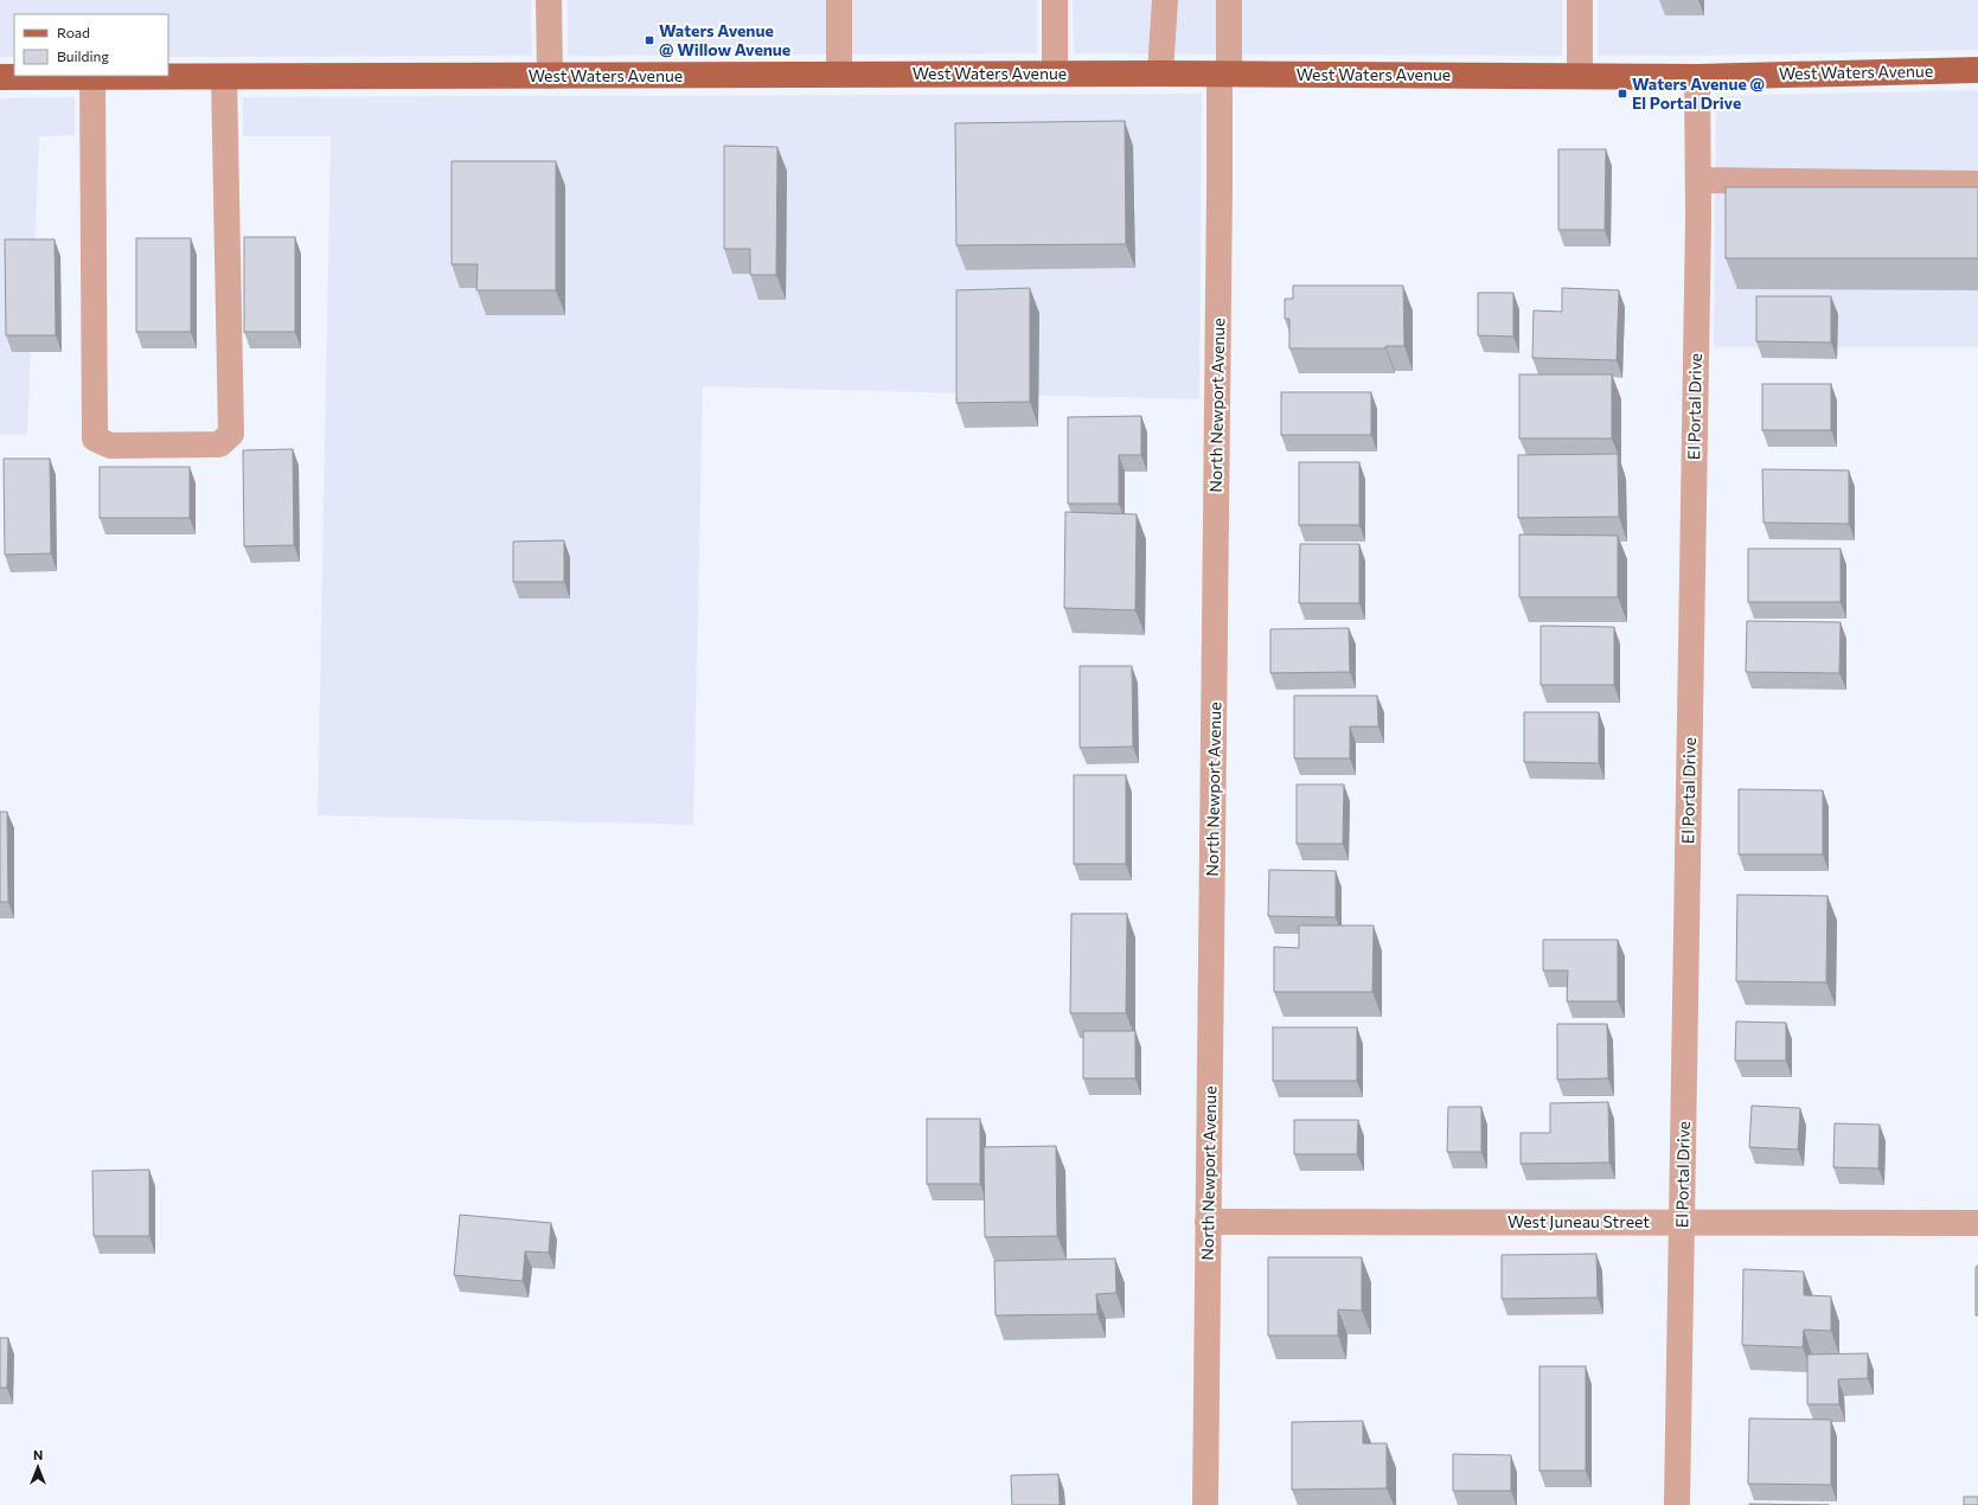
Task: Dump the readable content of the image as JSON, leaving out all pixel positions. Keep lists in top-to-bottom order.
{
  "streets": {
    "main road": ["West Waters Avenue"],
    "street": ["North Newport Avenue", "El Portal Drive", "West Juneau Street"]
  },
  "crossings": [
    ["West Waters Avenue", "North Newport Avenue"],
    ["West Waters Avenue", "El Portal Drive"],
    ["North Newport Avenue", "West Juneau Street"],
    ["El Portal Drive", "West Juneau Street"]
  ],
  "places": {
    "transit": ["Waters Avenue @ Willow Avenue", "Waters Avenue @ El Portal Drive"]
  },
  "legend": ["Road", "Building"],
  "north": "top"
}
